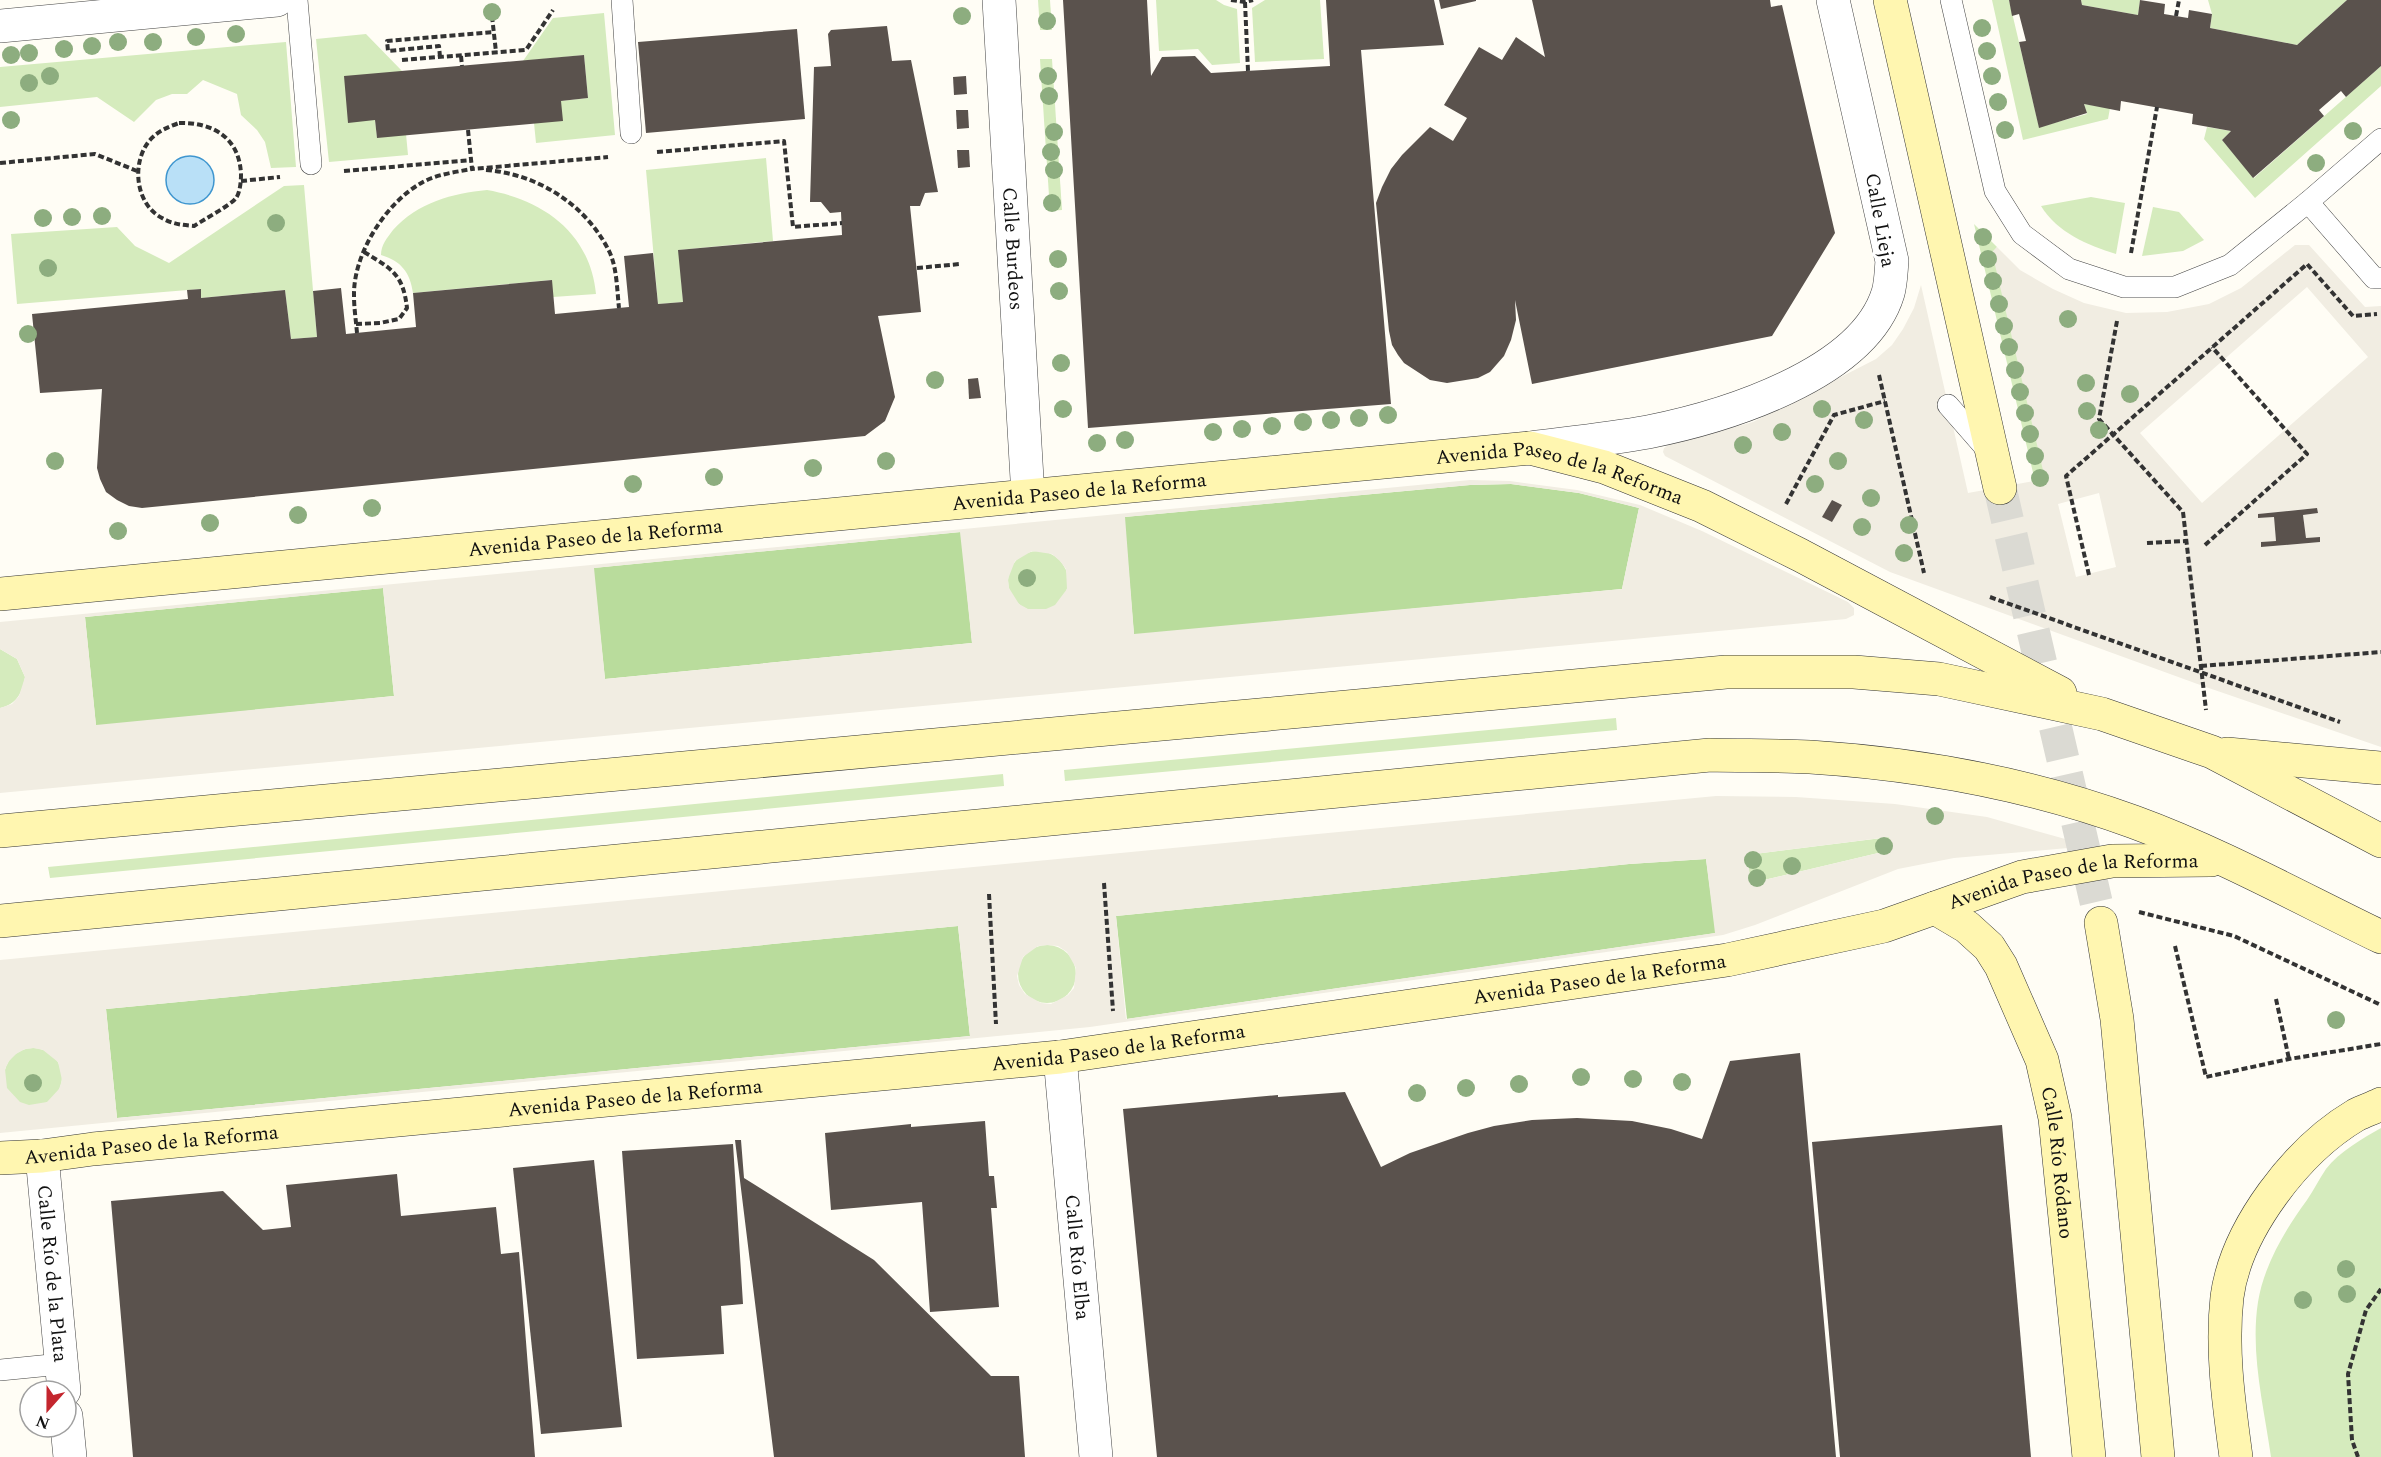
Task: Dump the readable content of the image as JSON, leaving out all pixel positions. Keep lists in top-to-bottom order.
{
  "streets": {
    "main road": ["Avenida Paseo de la Reforma", "Calle Río Ródano"],
    "street": [
      "Calle Lieja",
      "Calle Burdeos",
      "Calle Río Elba",
      "Calle Río de la Plata"
    ]
  },
  "crossings": [
    ["Calle Lieja", "Avenida Paseo de la Reforma"],
    ["Calle Burdeos", "Avenida Paseo de la Reforma"],
    ["Avenida Paseo de la Reforma", "Calle Río Ródano"],
    ["Avenida Paseo de la Reforma", "Calle Río Elba"],
    ["Avenida Paseo de la Reforma", "Calle Río de la Plata"]
  ],
  "north": "bottom"
}
